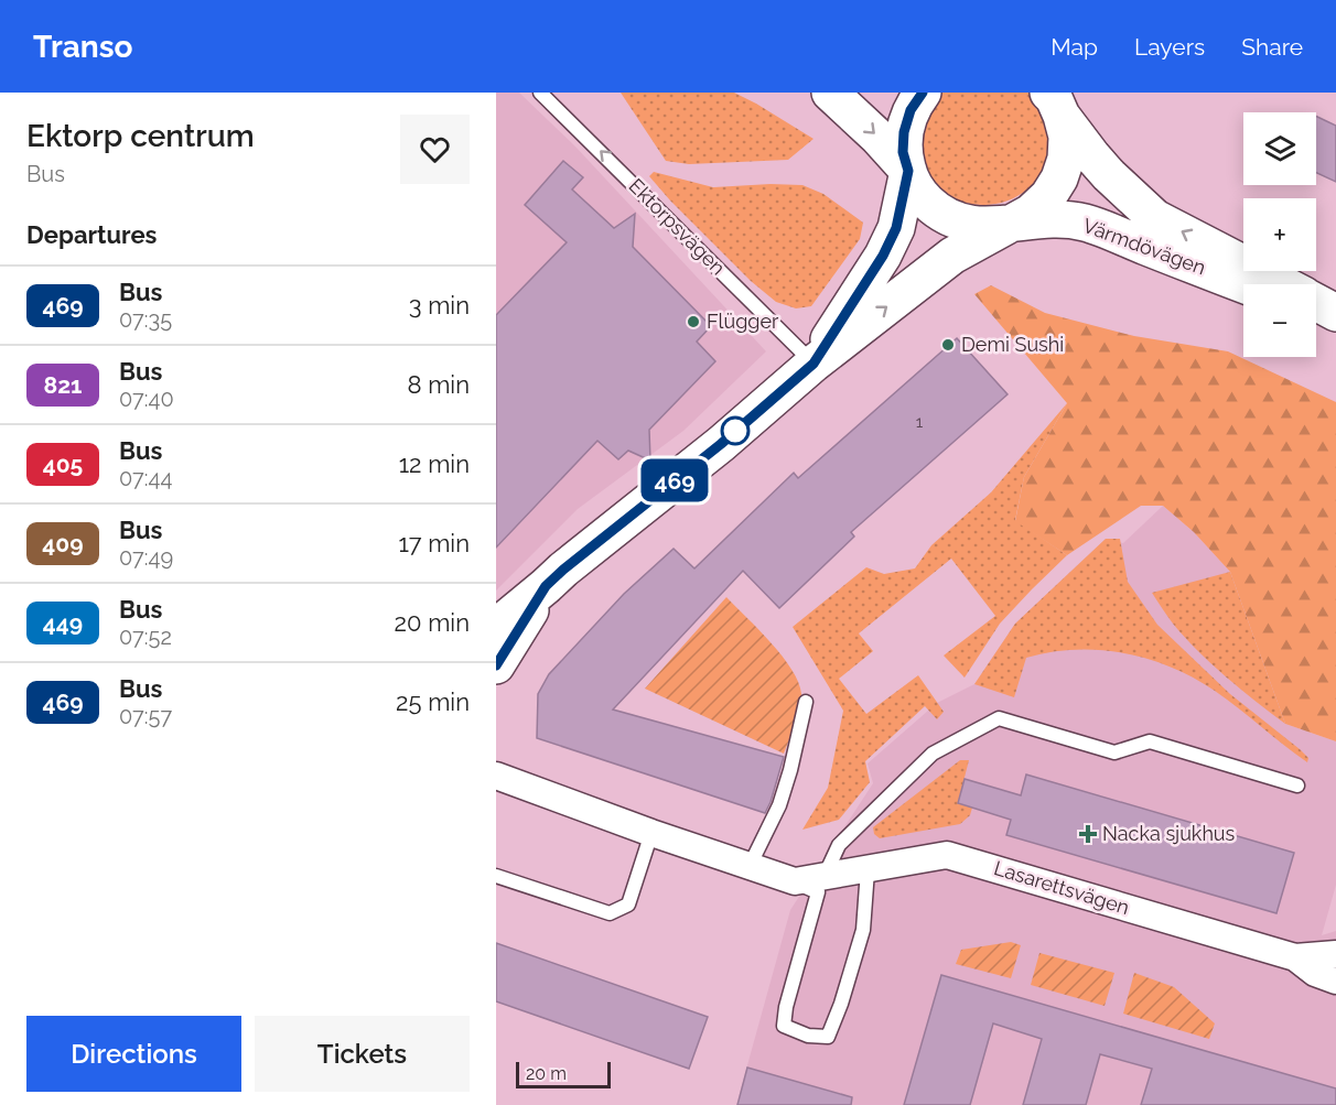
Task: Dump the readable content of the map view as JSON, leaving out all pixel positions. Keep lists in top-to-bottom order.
{
  "streets": {
    "main road": ["Värmdövägen"],
    "street": ["Lasarettsvägen"],
    "lane": ["Ektorpsvägen"]
  },
  "one_way": ["Ektorpsvägen"],
  "places": {
    "other": ["Flügger", "Demi Sushi"],
    "health": ["Nacka sjukhus"]
  },
  "lines": ["bus line 469"],
  "house_numbers": ["1"],
  "scale_bar": "20 m",
  "page": {
    "header": "Transo",
    "nav": ["Map", "Layers", "Share"],
    "heading": [
      ["Ektorp centrum", "Bus"],
      "Departures"
    ],
    "on_map": "469",
    "map_buttons": ["+", "−"],
    "list": [
      {
        "mark": "469",
        "name": "Bus",
        "note": "07:35",
        "value": "3 min"
      },
      {
        "mark": "821",
        "name": "Bus",
        "note": "07:40",
        "value": "8 min"
      },
      {
        "mark": "405",
        "name": "Bus",
        "note": "07:44",
        "value": "12 min"
      },
      {
        "mark": "409",
        "name": "Bus",
        "note": "07:49",
        "value": "17 min"
      },
      {
        "mark": "449",
        "name": "Bus",
        "note": "07:52",
        "value": "20 min"
      },
      {
        "mark": "469",
        "name": "Bus",
        "note": "07:57",
        "value": "25 min"
      }
    ],
    "buttons": ["Directions", "Tickets"],
    "scale": "20 m"
  }
}
